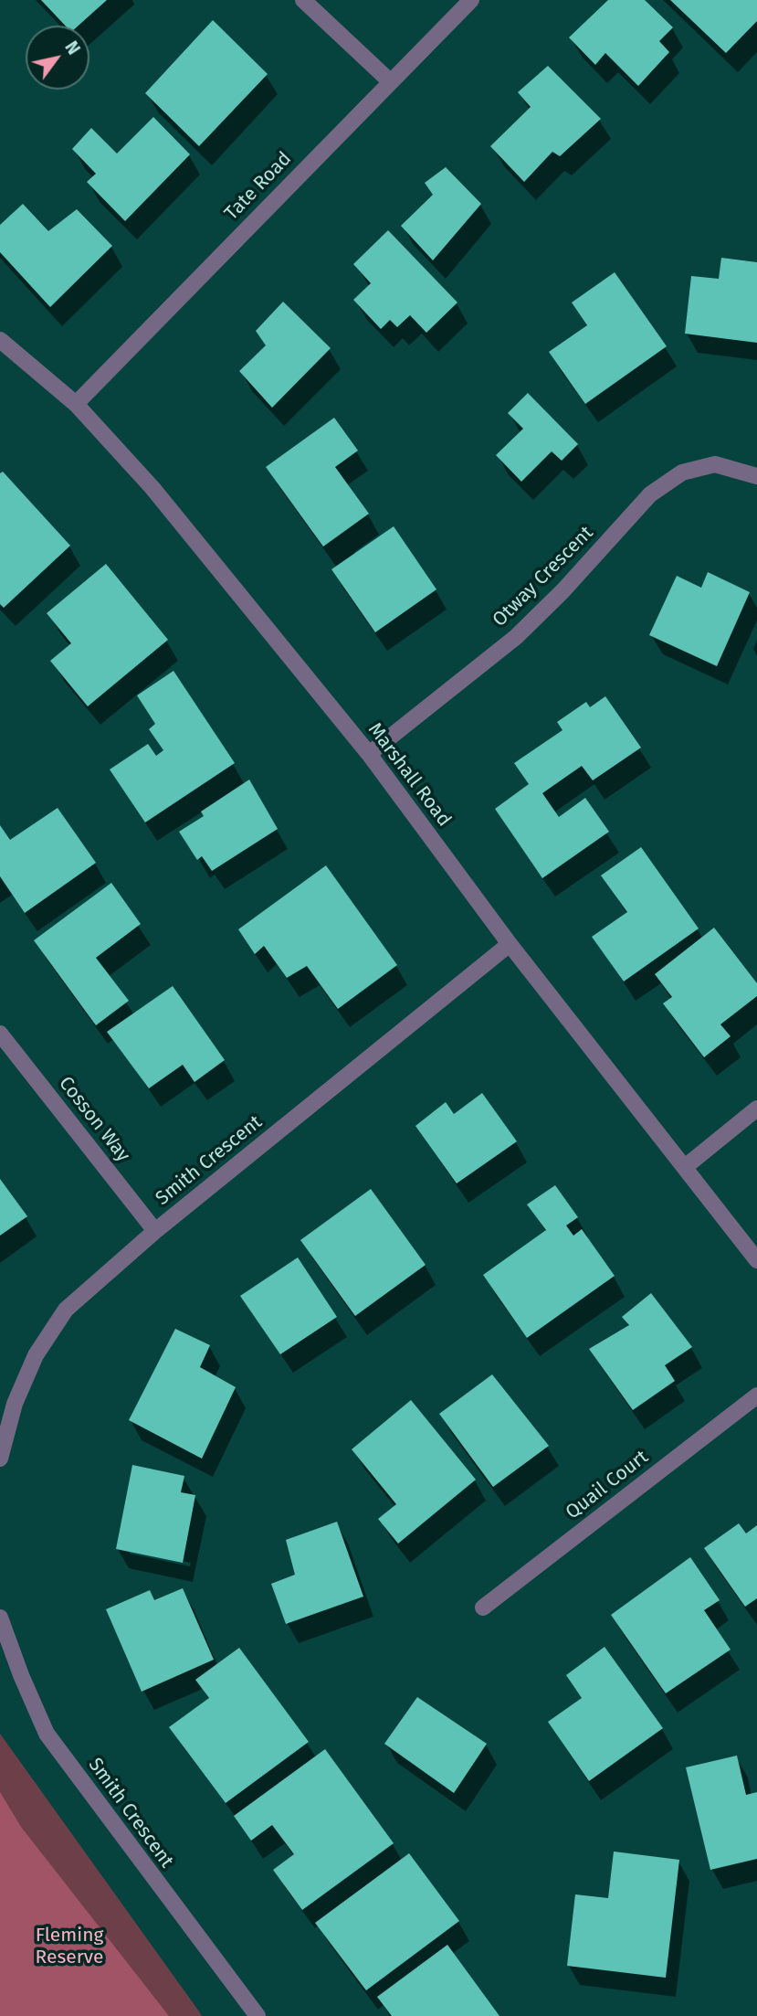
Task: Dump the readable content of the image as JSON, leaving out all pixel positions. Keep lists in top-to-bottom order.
{
  "streets": {
    "street": [
      "Tate Road",
      "Otway Crescent",
      "Marshall Road",
      "Cosson Way",
      "Smith Crescent",
      "Quail Court"
    ]
  },
  "crossings": [
    ["Tate Road", "Marshall Road"],
    ["Otway Crescent", "Marshall Road"],
    ["Marshall Road", "Smith Crescent"],
    ["Cosson Way", "Smith Crescent"]
  ],
  "parks": ["Fleming Reserve"],
  "north": "top right"
}
